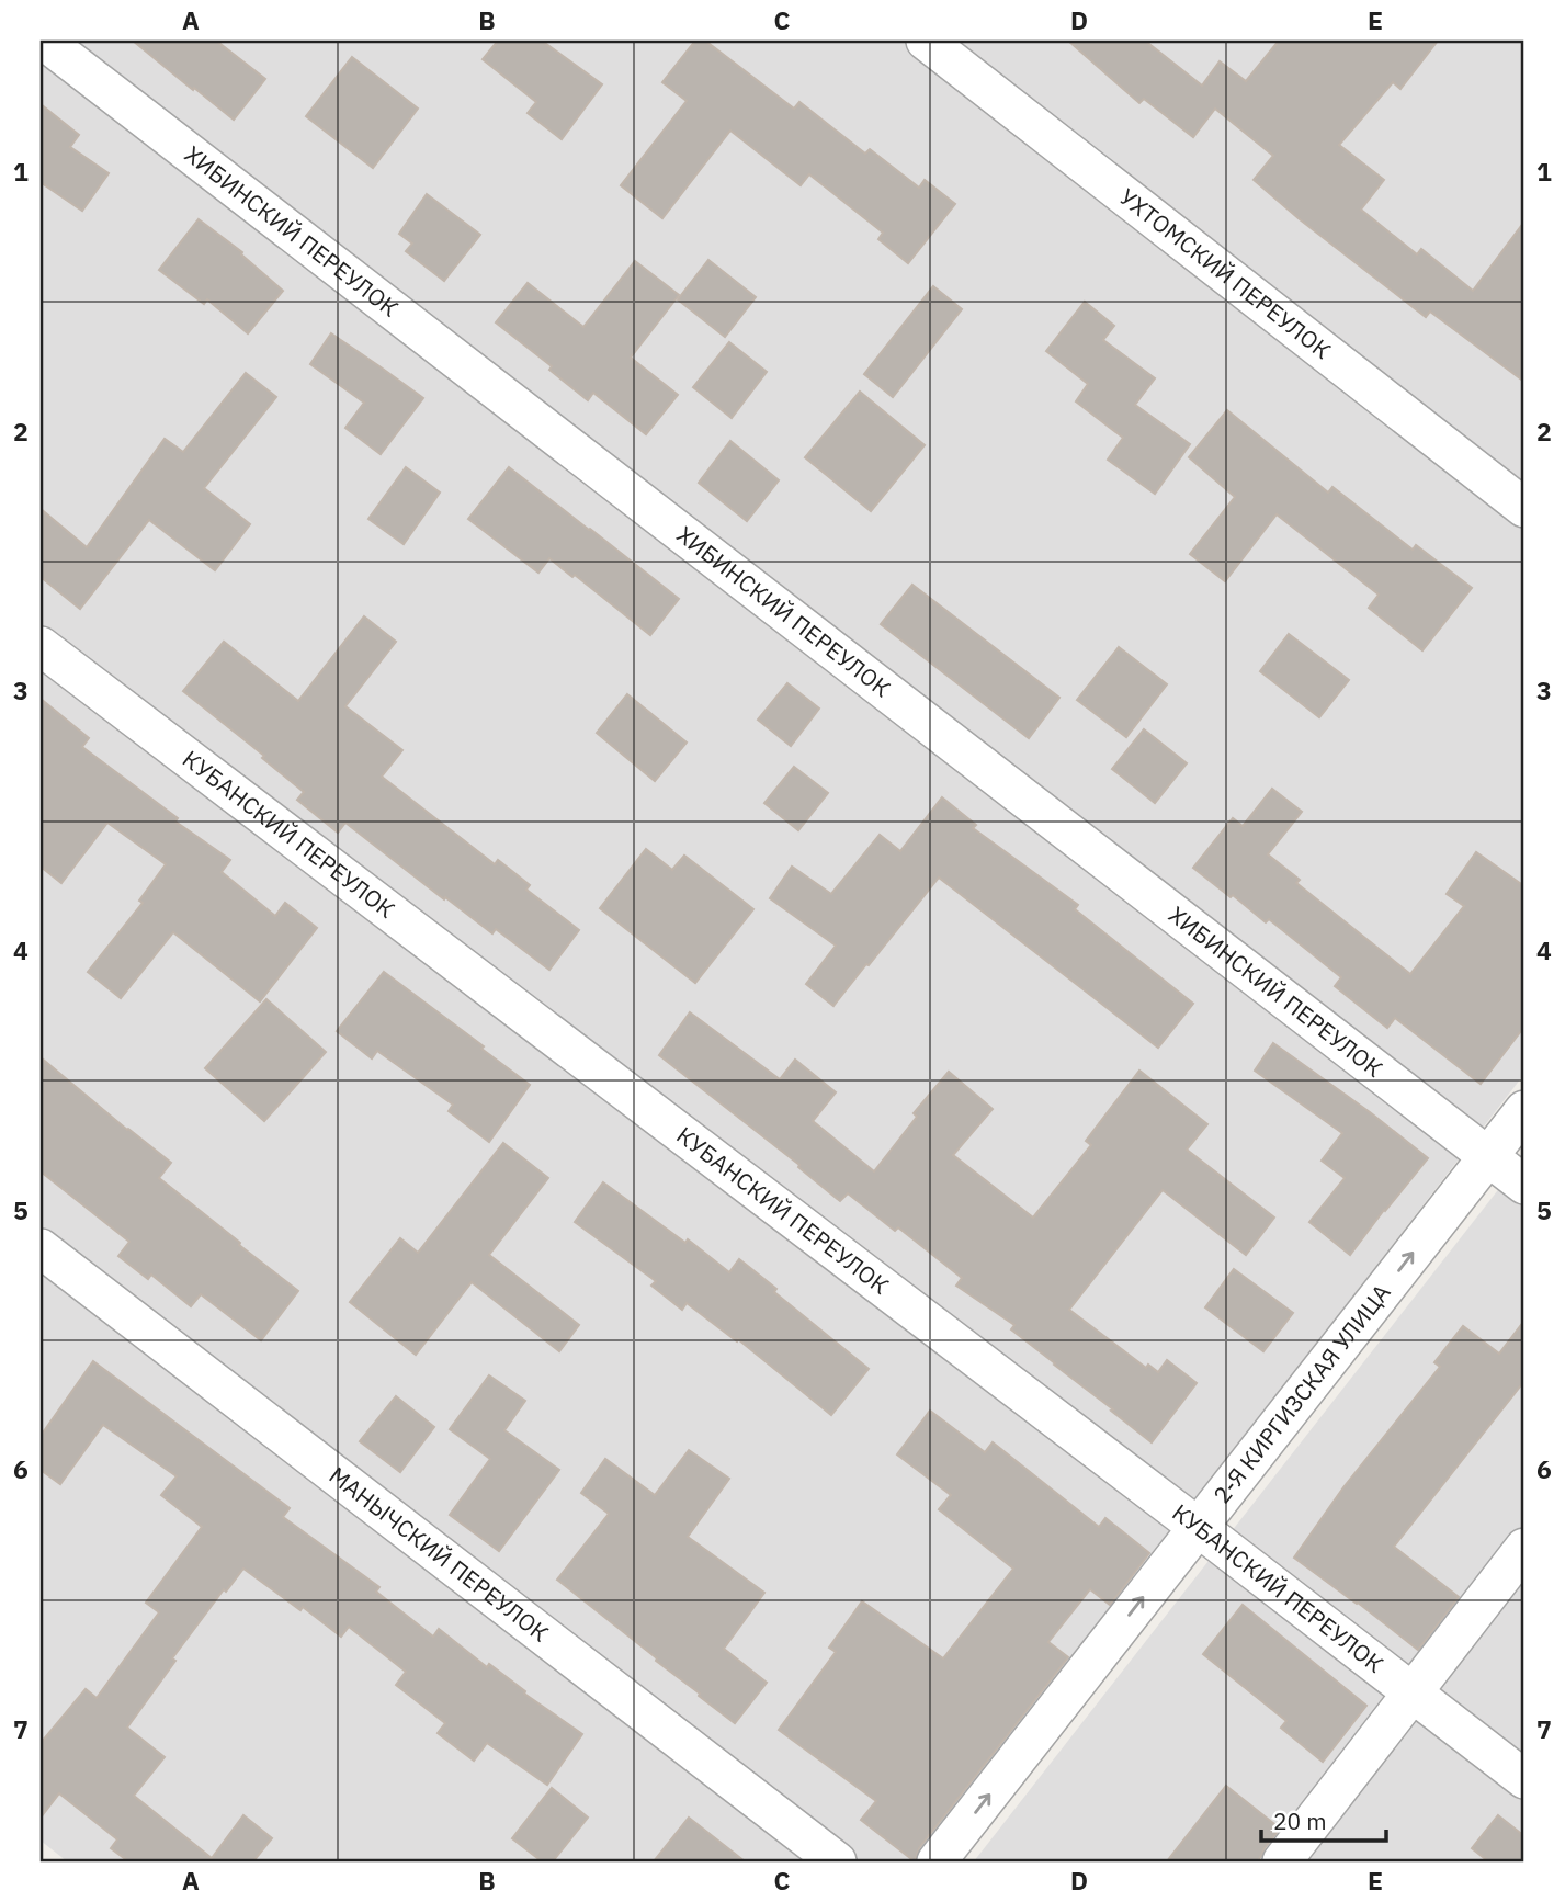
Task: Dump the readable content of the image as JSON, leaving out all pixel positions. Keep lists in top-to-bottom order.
{
  "streets": {
    "street": [
      "ХИБИНСКИЙ ПЕРЕУЛОК",
      "УХТОМСКИЙ ПЕРЕУЛОК",
      "КУБАНСКИЙ ПЕРЕУЛОК",
      "2-Я КИРГИЗСКАЯ УЛИЦА",
      "МАНЫЧСКИЙ ПЕРЕУЛОК"
    ]
  },
  "crossings": [
    ["ХИБИНСКИЙ ПЕРЕУЛОК", "2-Я КИРГИЗСКАЯ УЛИЦА"],
    ["КУБАНСКИЙ ПЕРЕУЛОК", "2-Я КИРГИЗСКАЯ УЛИЦА"]
  ],
  "scale_bar": "20 m",
  "grid": {
    "columns": [
      "A",
      "B",
      "C",
      "D",
      "E"
    ],
    "rows": [
      "1",
      "2",
      "3",
      "4",
      "5",
      "6",
      "7"
    ]
  }
}
